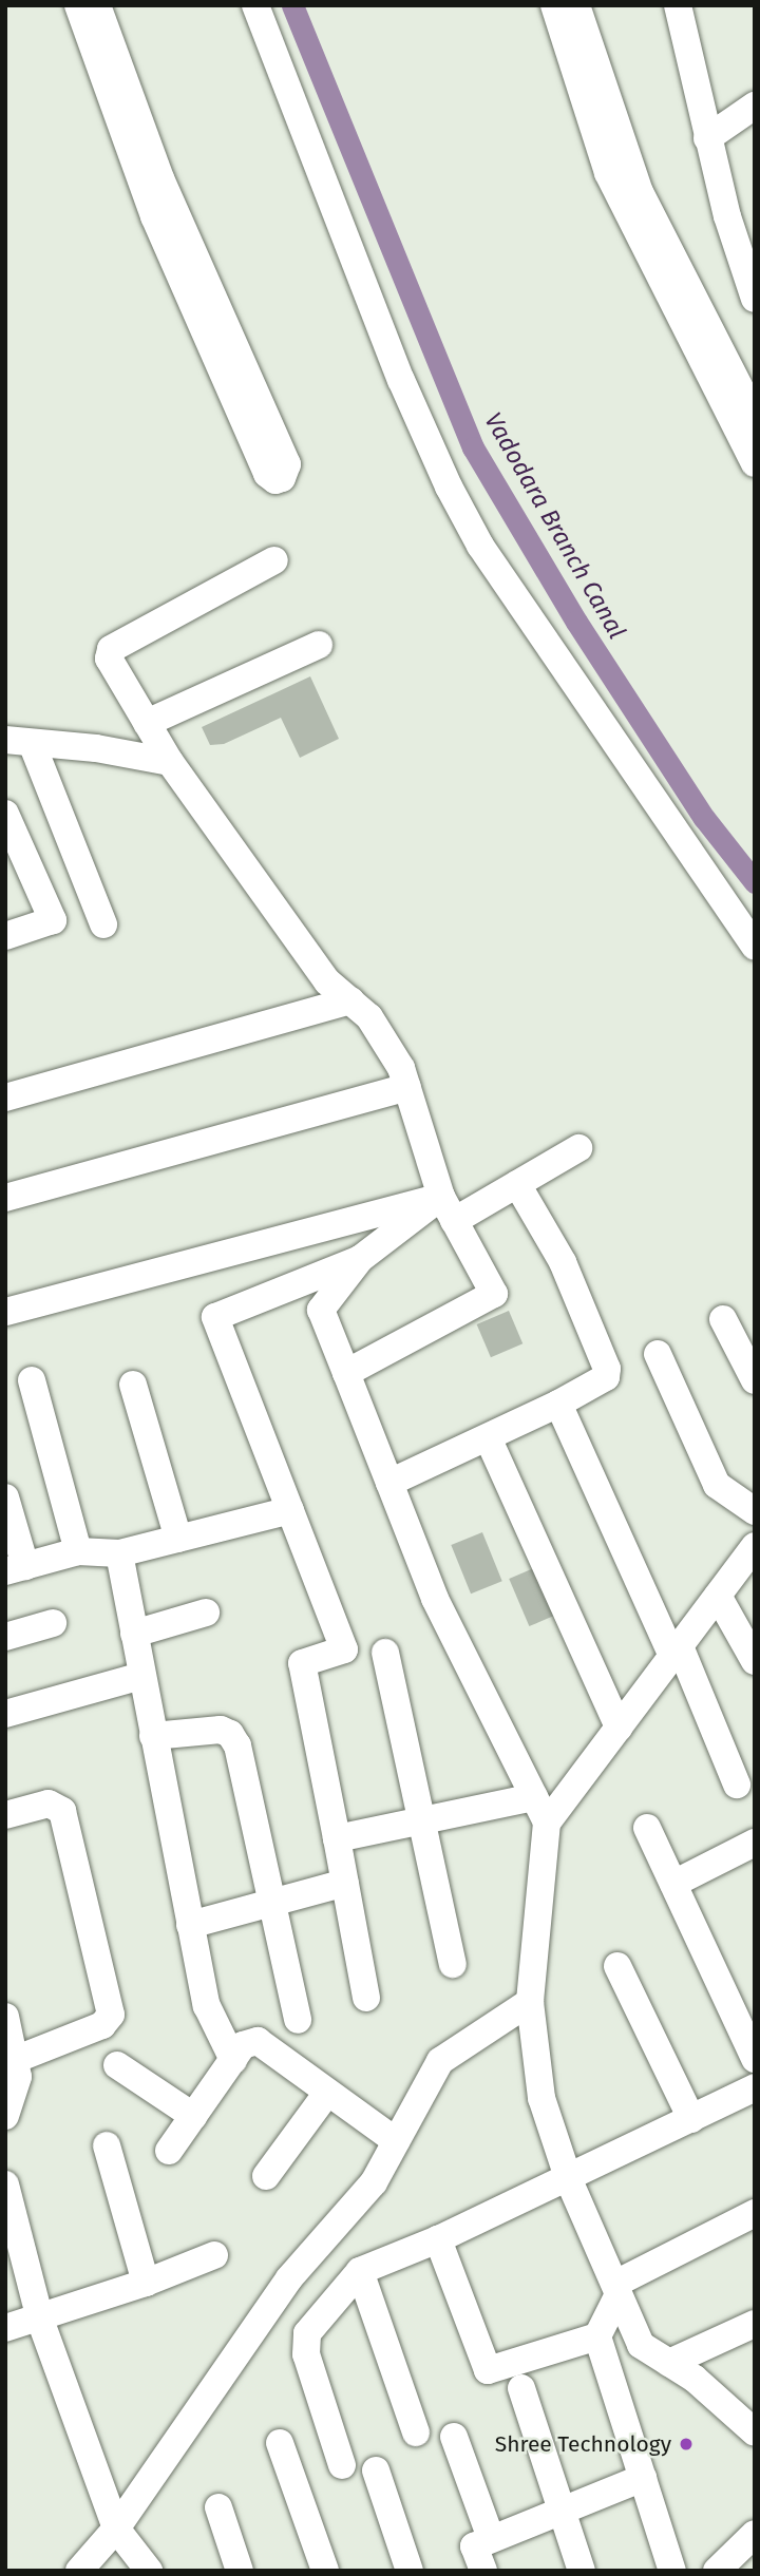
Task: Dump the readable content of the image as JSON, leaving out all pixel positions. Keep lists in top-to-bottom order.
{
  "water": ["Vadodara Branch Canal"],
  "places": ["Shree Technology"]
}
